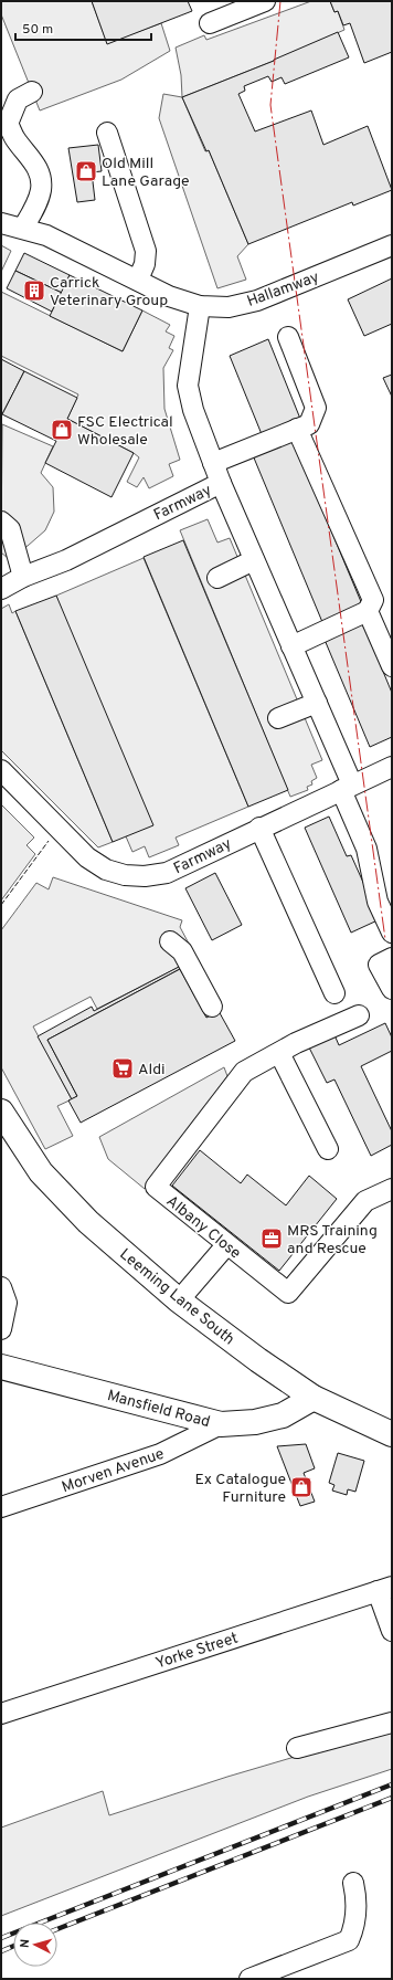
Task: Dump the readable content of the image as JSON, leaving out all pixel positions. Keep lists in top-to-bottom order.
{
  "streets": {
    "main road": ["Leeming Lane South", "Mansfield Road"],
    "street": [
      "Hallamway",
      "Farmway",
      "Albany Close",
      "Morven Avenue",
      "Yorke Street"
    ]
  },
  "crossings": [
    ["Hallamway", "Farmway"],
    ["Leeming Lane South", "Mansfield Road"],
    ["Mansfield Road", "Morven Avenue"]
  ],
  "places": {
    "shop": ["Old Mill Lane Garage", "FSC Electrical Wholesale", "Ex Catalogue Furniture"],
    "building": ["Carrick Veterinary Group"],
    "supermarket": ["Aldi"],
    "office": ["MRS Training and Rescue"]
  },
  "scale_bar": "50 m",
  "north": "left"
}
